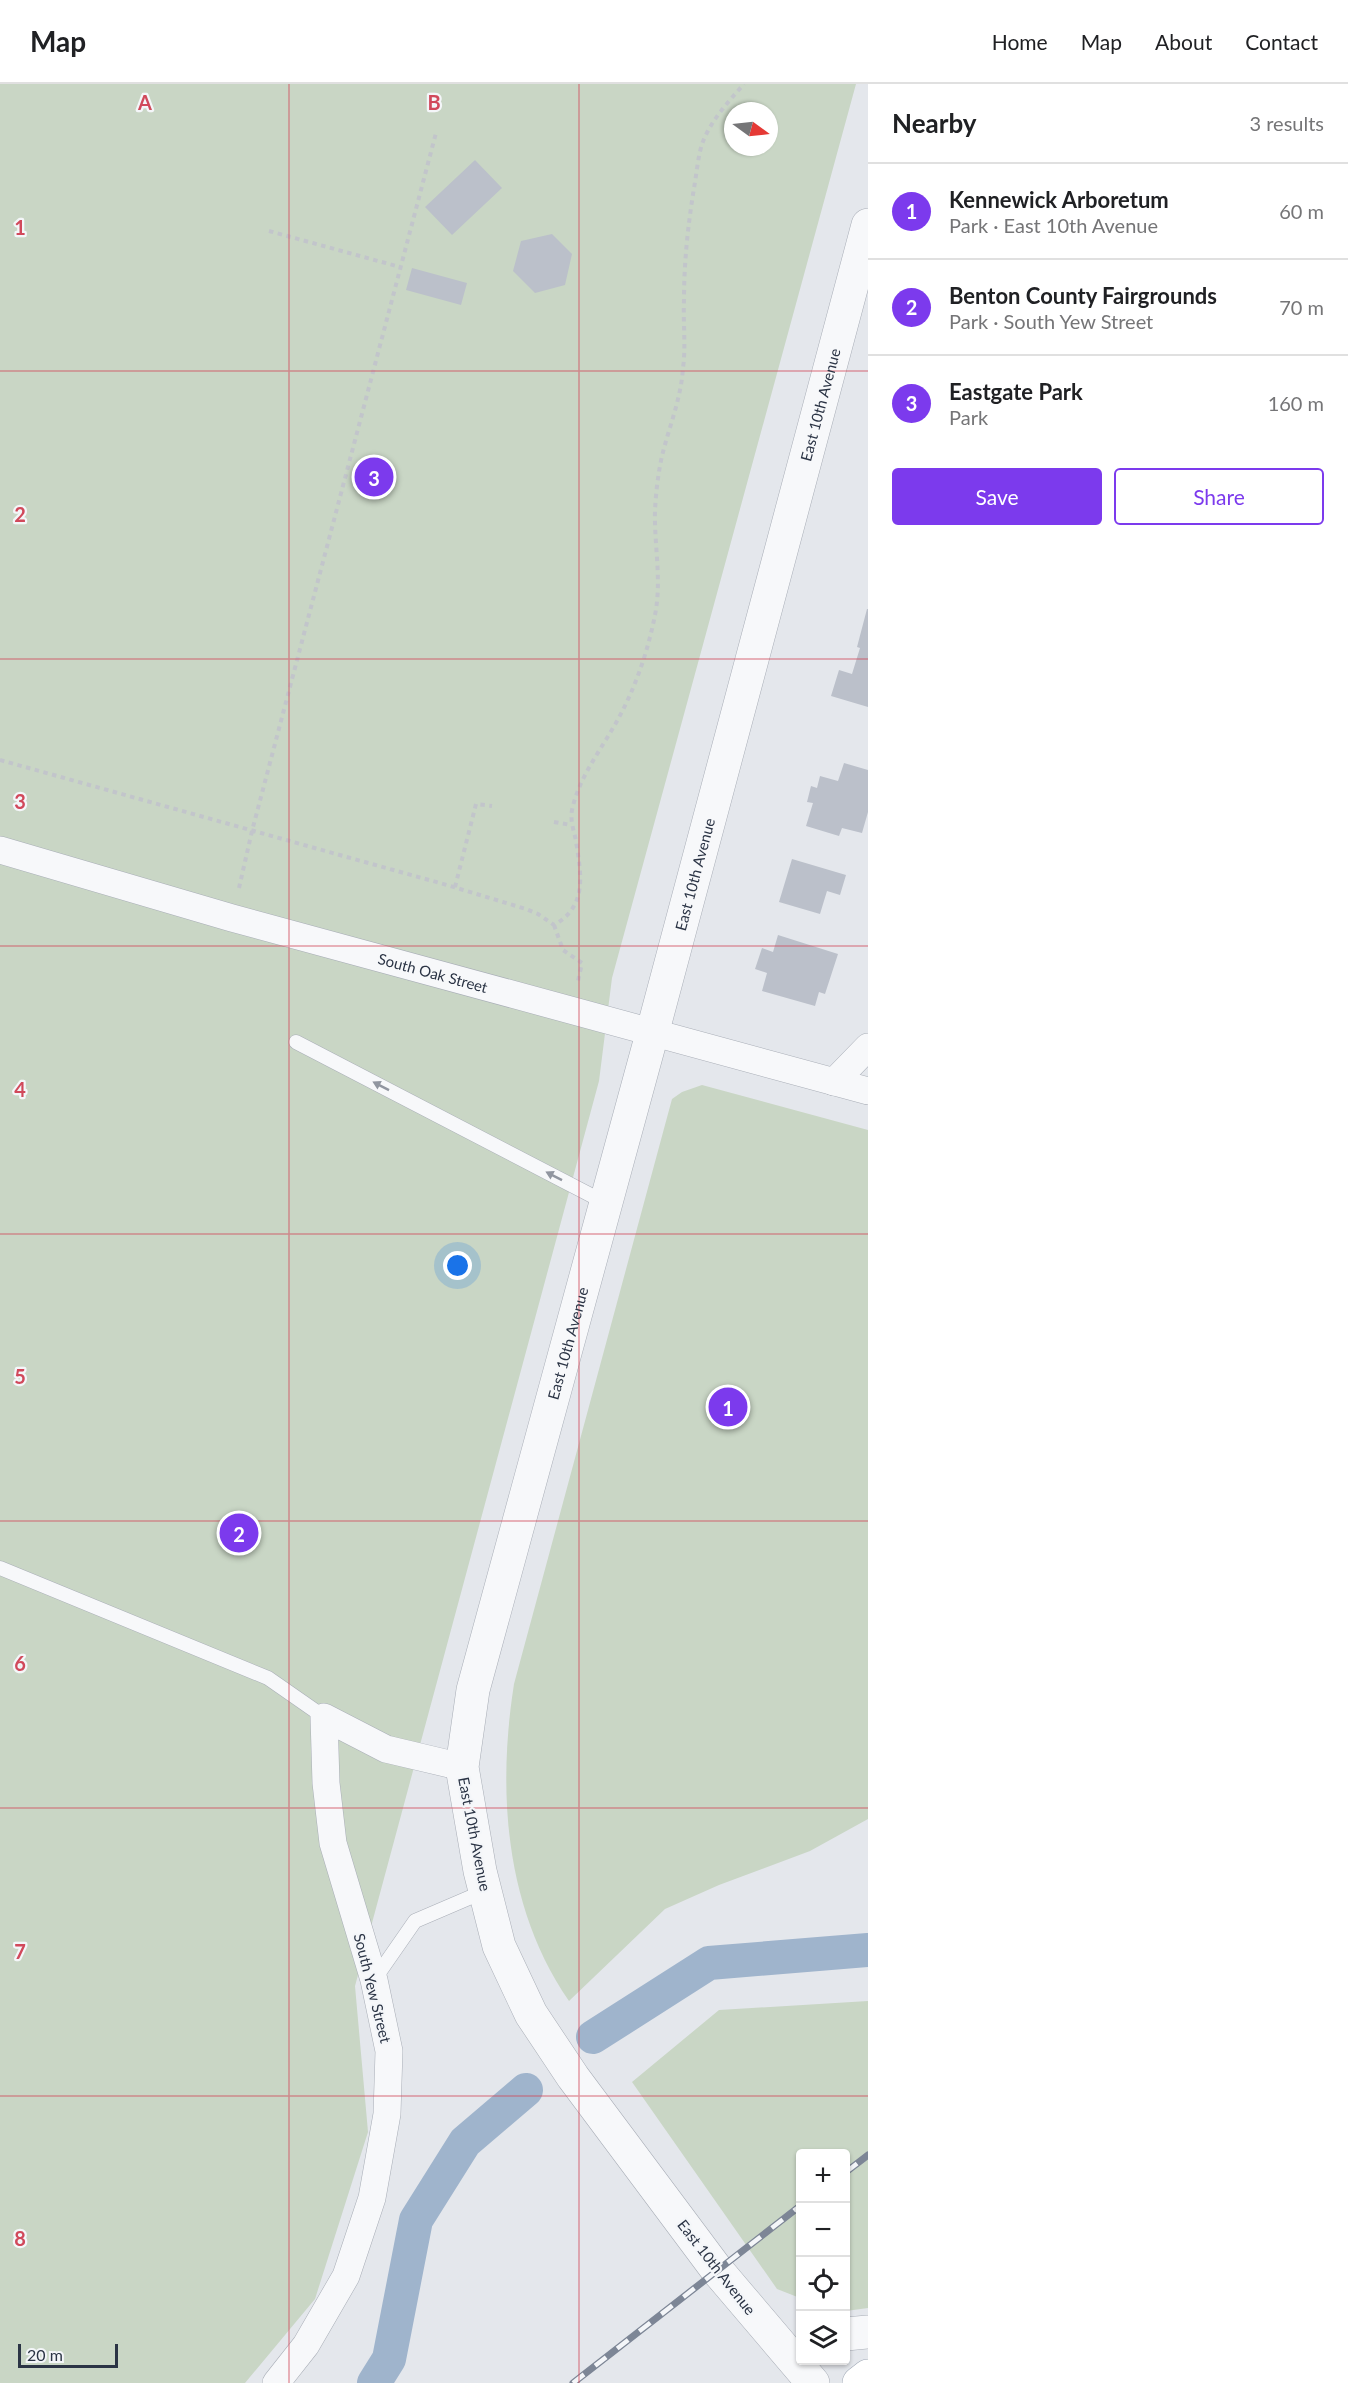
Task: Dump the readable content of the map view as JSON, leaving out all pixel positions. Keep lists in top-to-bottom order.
{
  "streets": {
    "street": ["East 10th Avenue", "South Oak Street", "South Yew Street"]
  },
  "crossings": [
    ["East 10th Avenue", "South Oak Street"]
  ],
  "scale_bar": "20 m",
  "north": "right",
  "page": {
    "header": "Map",
    "nav": [
      "Home",
      "Map",
      "About",
      "Contact"
    ],
    "heading": ["Nearby", "3 results"],
    "list": [
      {
        "mark": "1",
        "name": "Kennewick Arboretum",
        "note": "Park · East 10th Avenue",
        "value": "60 m"
      },
      {
        "mark": "2",
        "name": "Benton County Fairgrounds",
        "note": "Park · South Yew Street",
        "value": "70 m"
      },
      {
        "mark": "3",
        "name": "Eastgate Park",
        "note": "Park",
        "value": "160 m"
      }
    ],
    "buttons": ["Save", "Share"],
    "pins": ["3", "1", "2"],
    "map_buttons": ["+", "−"],
    "scale": "20 m"
  },
  "grid": {
    "columns": ["A", "B"],
    "rows": [
      "1",
      "2",
      "3",
      "4",
      "5",
      "6",
      "7",
      "8"
    ]
  }
}
